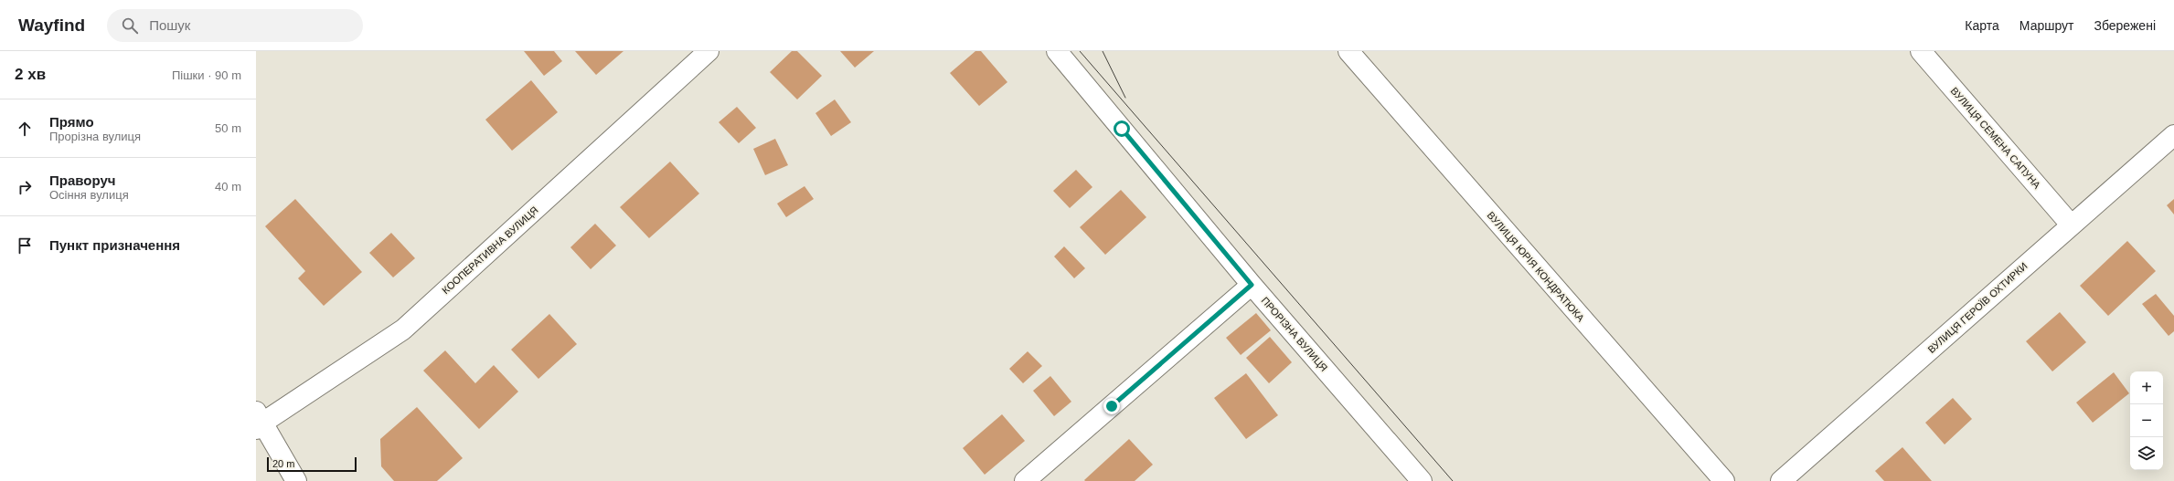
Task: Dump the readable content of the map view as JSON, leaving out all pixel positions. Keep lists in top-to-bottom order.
{
  "streets": {
    "street": [
      "ВУЛИЦЯ СЕМЕНА САПУНА",
      "КООПЕРАТИВНА ВУЛИЦЯ",
      "ВУЛИЦЯ ЮРІЯ КОНДРАТЮКА",
      "ВУЛИЦЯ ГЕРОЇВ ОХТИРКИ",
      "ПРОРІЗНА ВУЛИЦЯ"
    ]
  },
  "crossings": [
    ["ВУЛИЦЯ СЕМЕНА САПУНА", "ВУЛИЦЯ ГЕРОЇВ ОХТИРКИ"]
  ],
  "scale_bar": "20 m",
  "page": {
    "header": "Wayfind",
    "search": "Пошук",
    "nav": ["Карта", "Маршрут", "Збережені"],
    "heading": ["2 хв", "Пішки · 90 m"],
    "list": [
      ["Прямо", "Прорізна вулиця", "50 m"],
      ["Праворуч", "Осіння вулиця", "40 m"],
      "Пункт призначення"
    ],
    "map_buttons": ["+", "−"],
    "scale": "20 m"
  }
}
